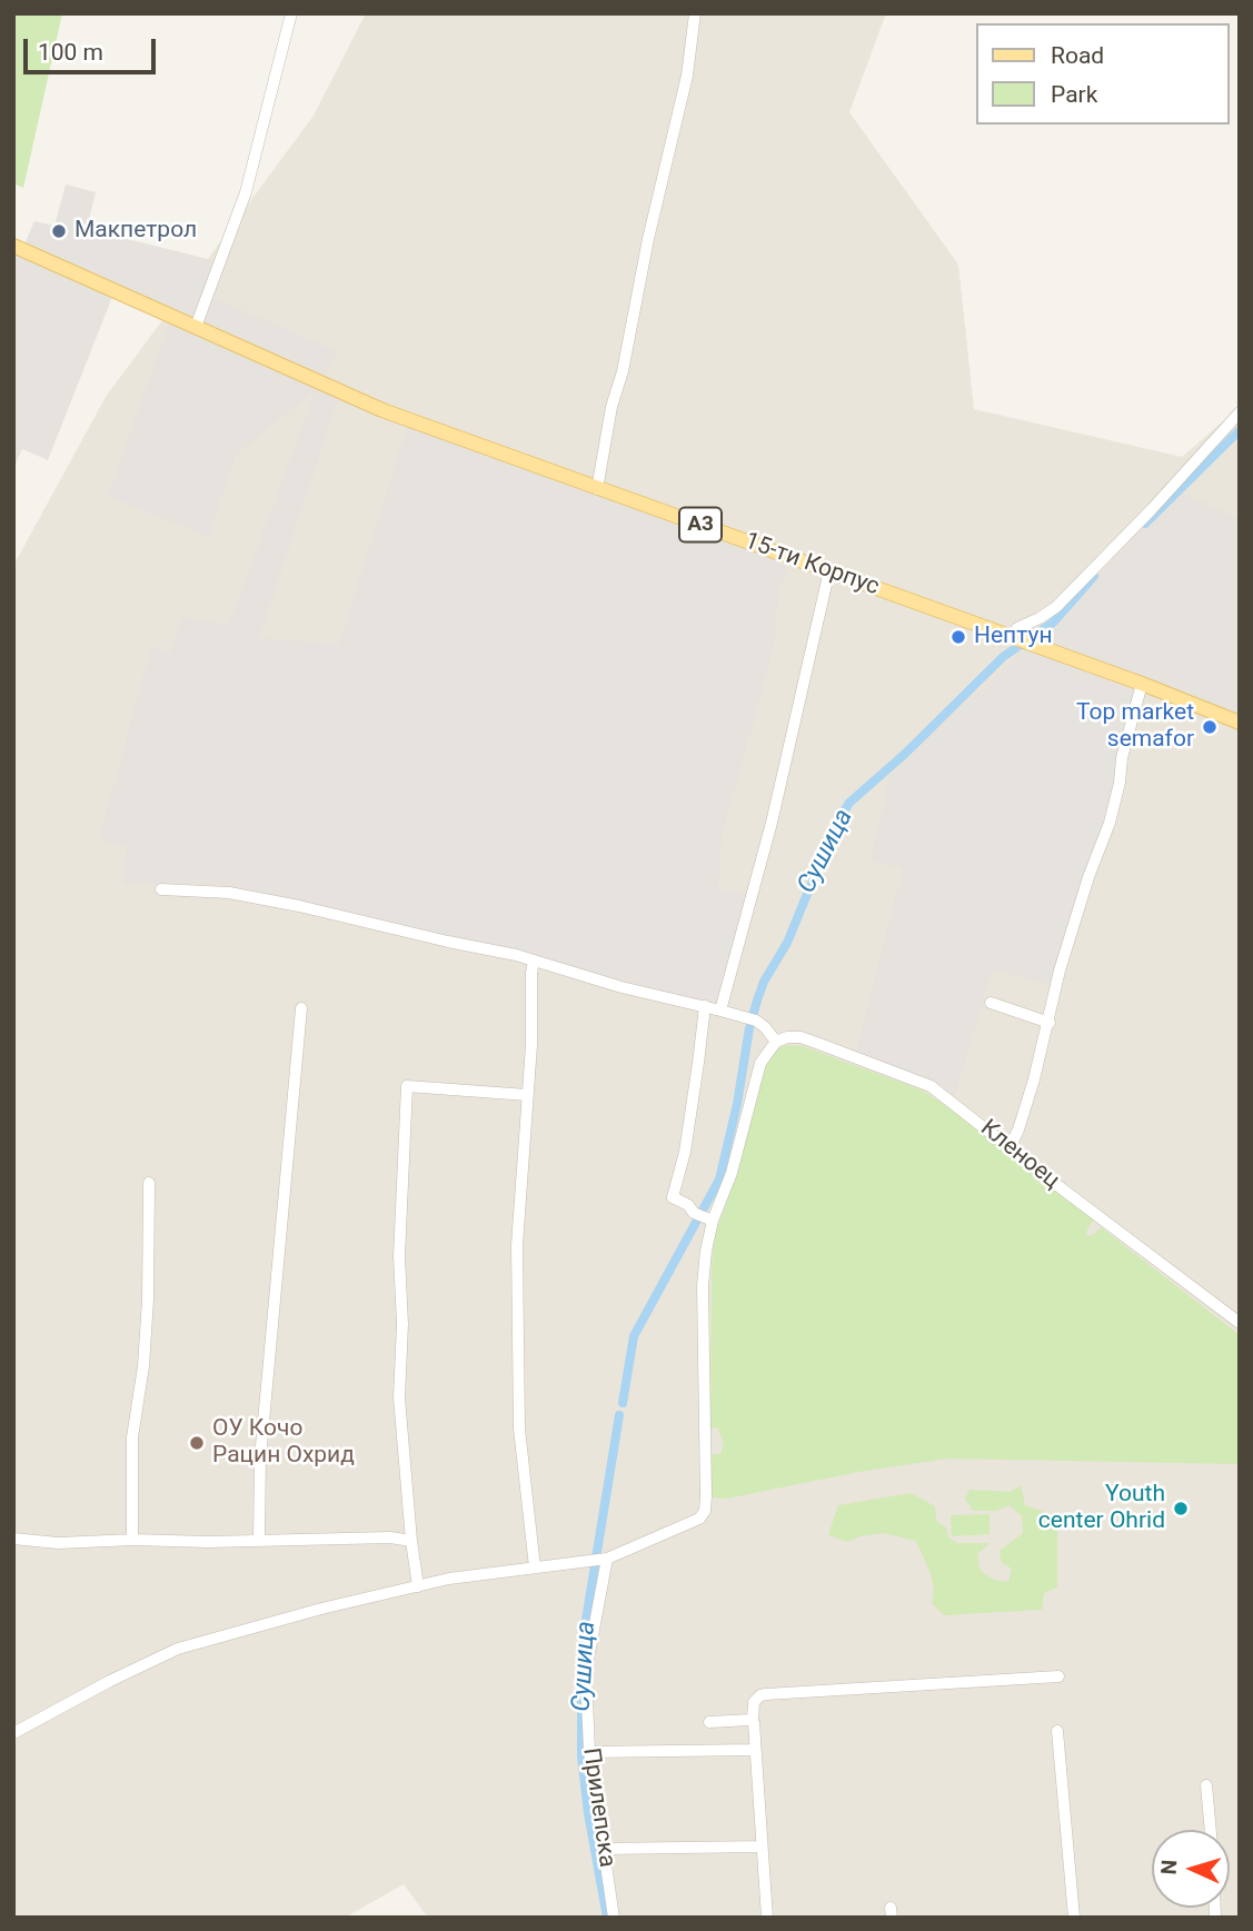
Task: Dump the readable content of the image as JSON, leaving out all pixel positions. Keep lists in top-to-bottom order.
{
  "streets": {
    "main road": ["A3", "15-ти Корпус"],
    "street": ["Кленоец", "Прилепска"]
  },
  "crossings": [
    ["A3", "15-ти Корпус"]
  ],
  "water": ["Сушица"],
  "places": [
    "Макпетрол",
    "Нептун",
    "Top market semafor",
    "ОУ Кочо Рацин Охрид",
    "Youth center Ohrid"
  ],
  "legend": ["Road", "Park"],
  "scale_bar": "100 m",
  "north": "left"
}
